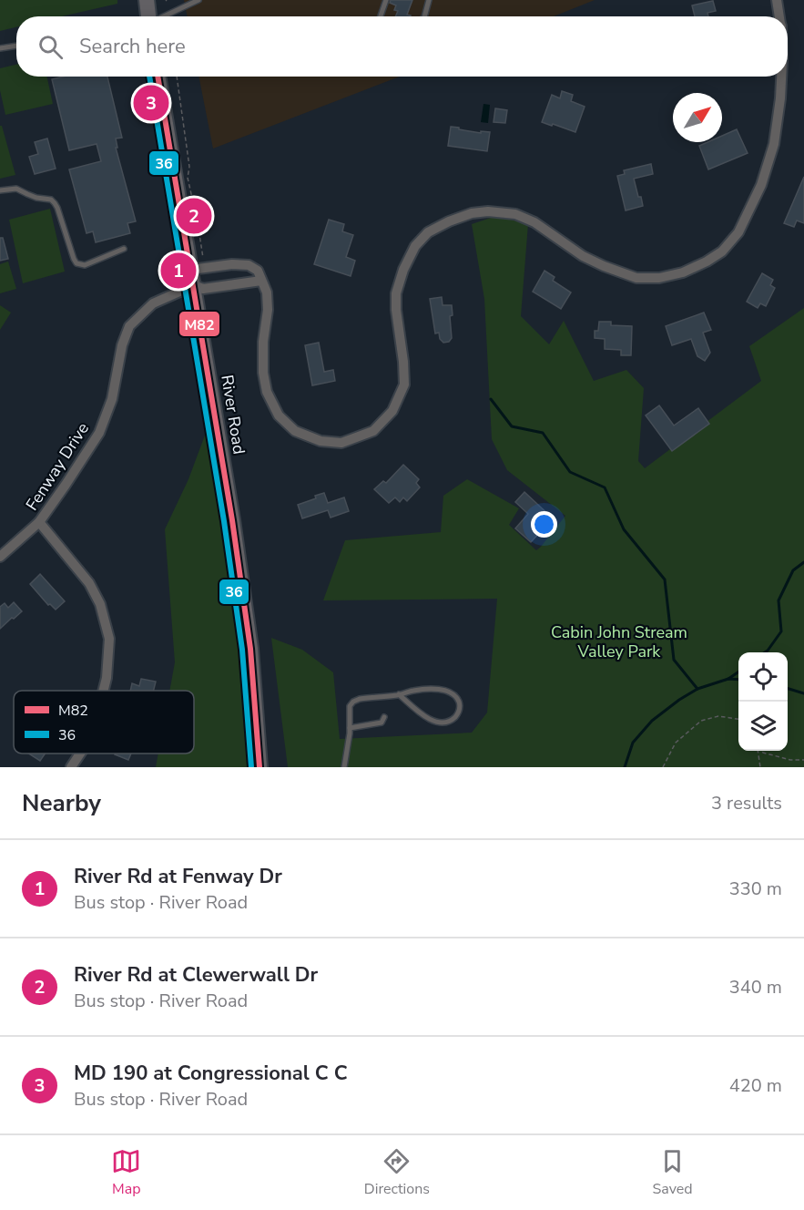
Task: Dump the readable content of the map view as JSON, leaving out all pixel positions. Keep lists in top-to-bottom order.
{
  "streets": {
    "main road": ["River Road"],
    "street": ["Fenway Drive"]
  },
  "crossings": [
    ["River Road", "Fenway Drive"]
  ],
  "parks": ["Cabin John Stream Valley Park"],
  "lines": ["transit line M82", "transit line 36"],
  "legend": ["M82", "36"],
  "north": "top right",
  "page": {
    "search": "Search here",
    "pins": ["3", "2", "1"],
    "heading": ["Nearby", "3 results"],
    "list": [
      {
        "mark": "1",
        "name": "River Rd at Fenway Dr",
        "note": "Bus stop · River Road",
        "value": "330 m"
      },
      {
        "mark": "2",
        "name": "River Rd at Clewerwall Dr",
        "note": "Bus stop · River Road",
        "value": "340 m"
      },
      {
        "mark": "3",
        "name": "MD 190 at Congressional C C",
        "note": "Bus stop · River Road",
        "value": "420 m"
      }
    ],
    "nav": ["Map", "Directions", "Saved"]
  }
}
